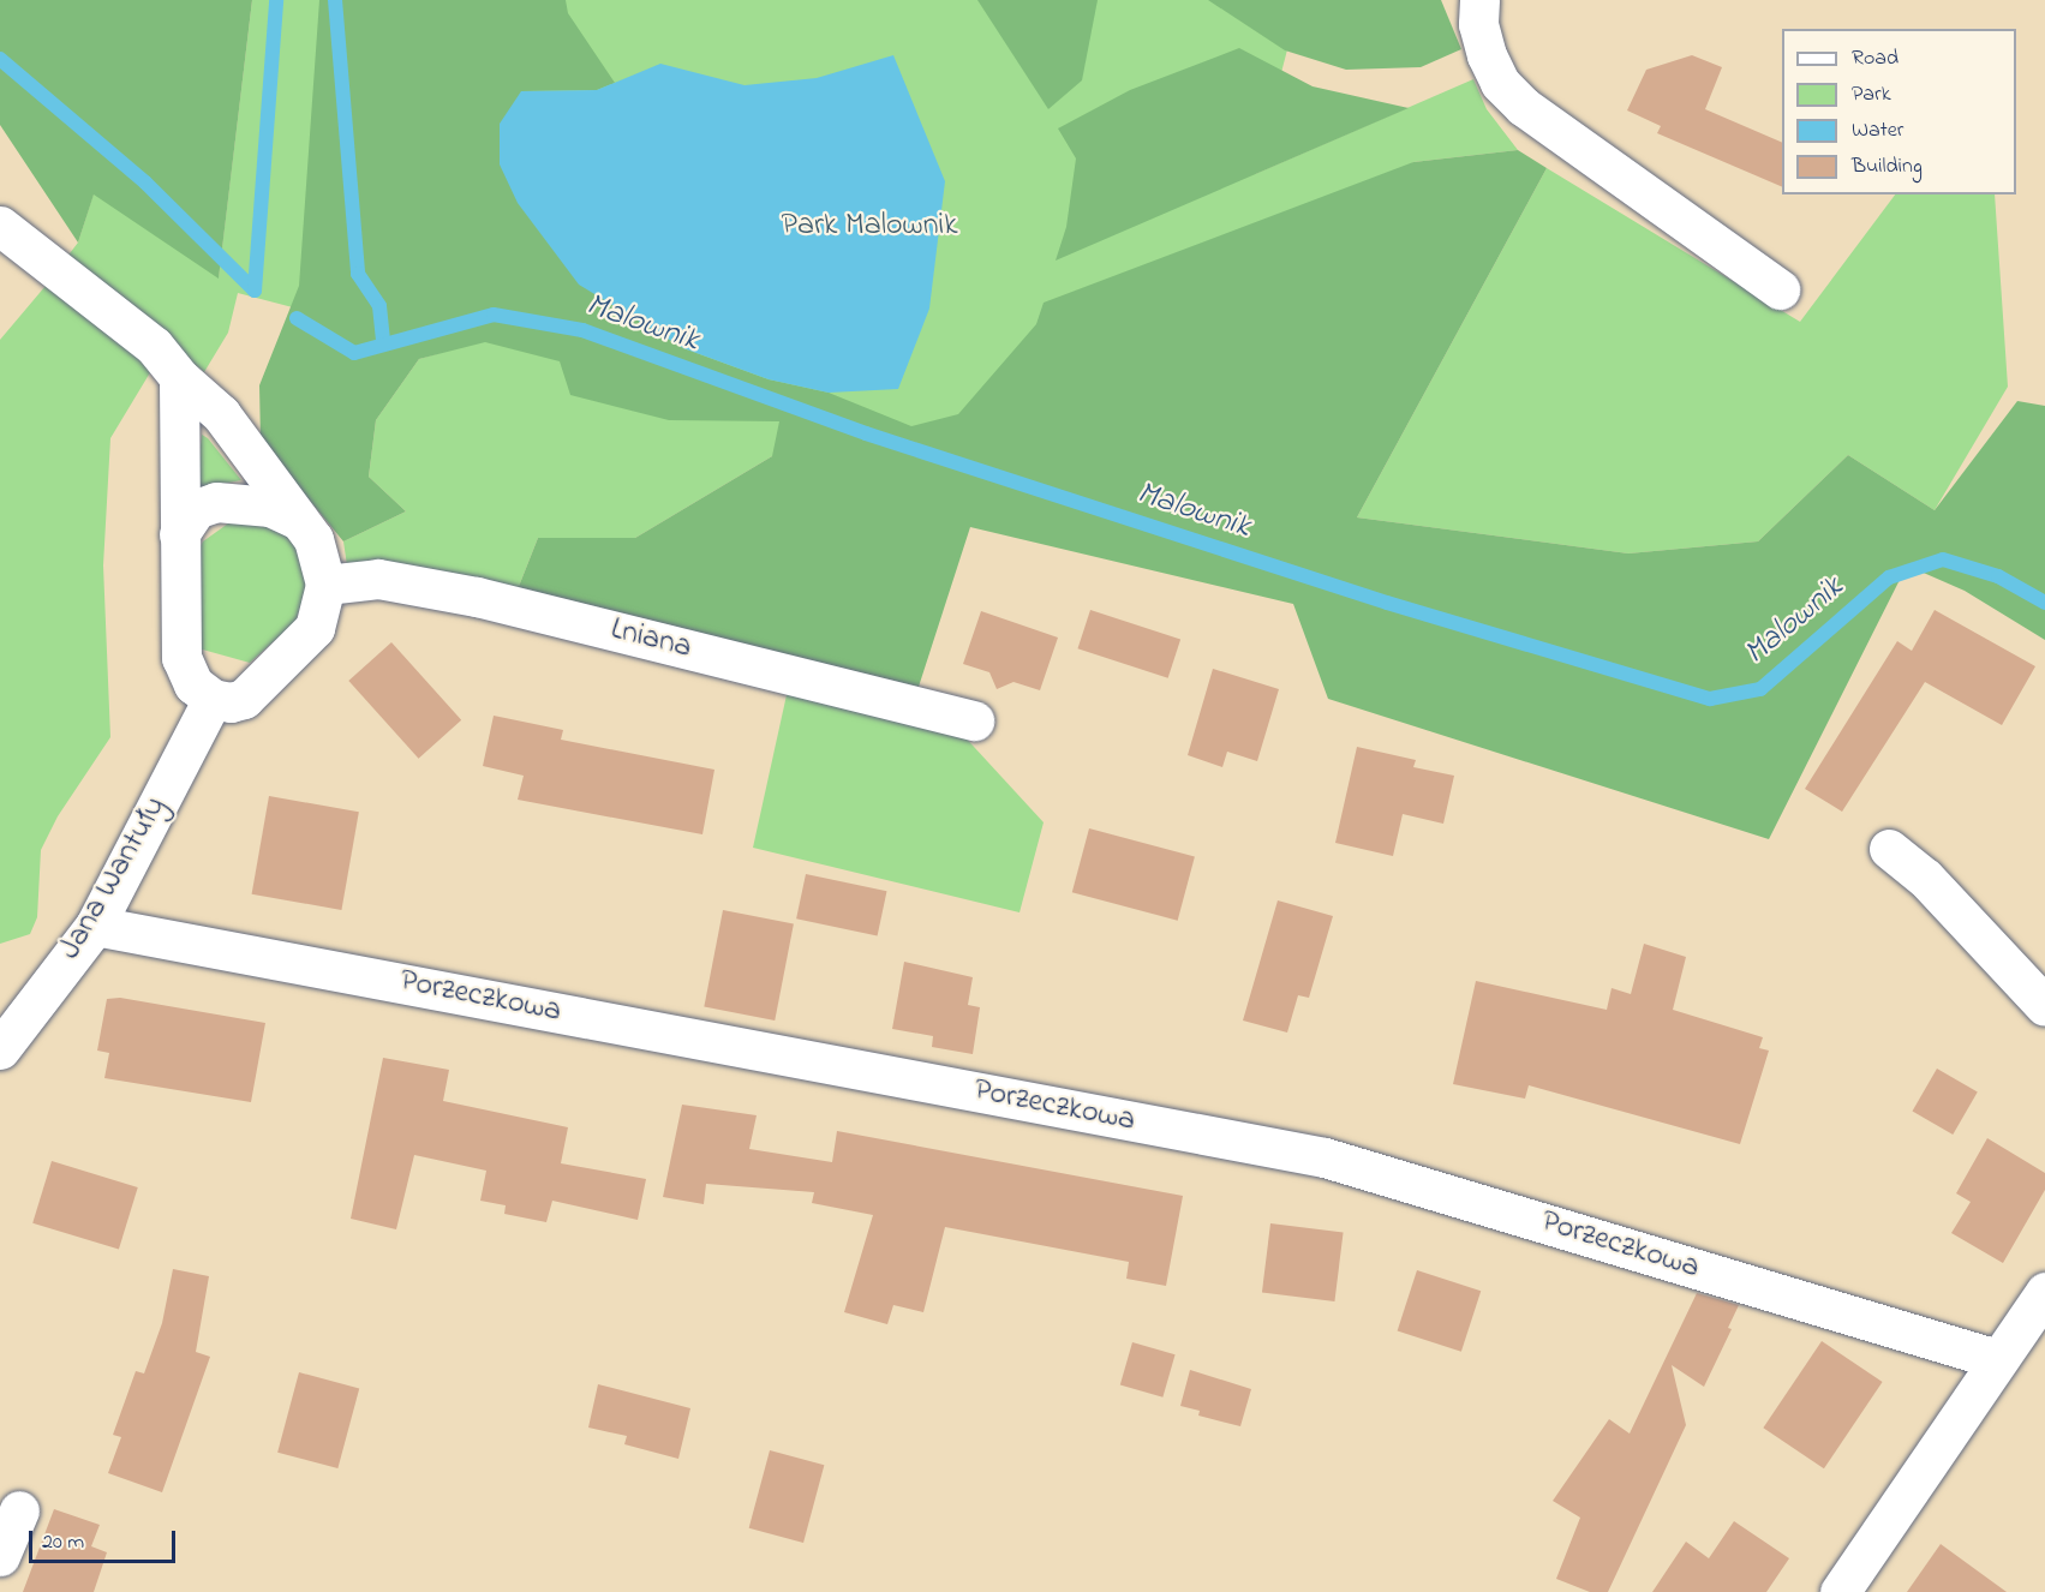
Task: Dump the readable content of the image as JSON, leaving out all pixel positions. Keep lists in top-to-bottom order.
{
  "streets": {
    "street": ["Lniana", "Jana Wantuły", "Porzeczkowa"]
  },
  "crossings": [
    ["Lniana", "Jana Wantuły"],
    ["Jana Wantuły", "Porzeczkowa"]
  ],
  "water": ["Malownik"],
  "parks": ["Park Malownik"],
  "legend": [
    "Road",
    "Park",
    "Water",
    "Building"
  ],
  "scale_bar": "20 m"
}
